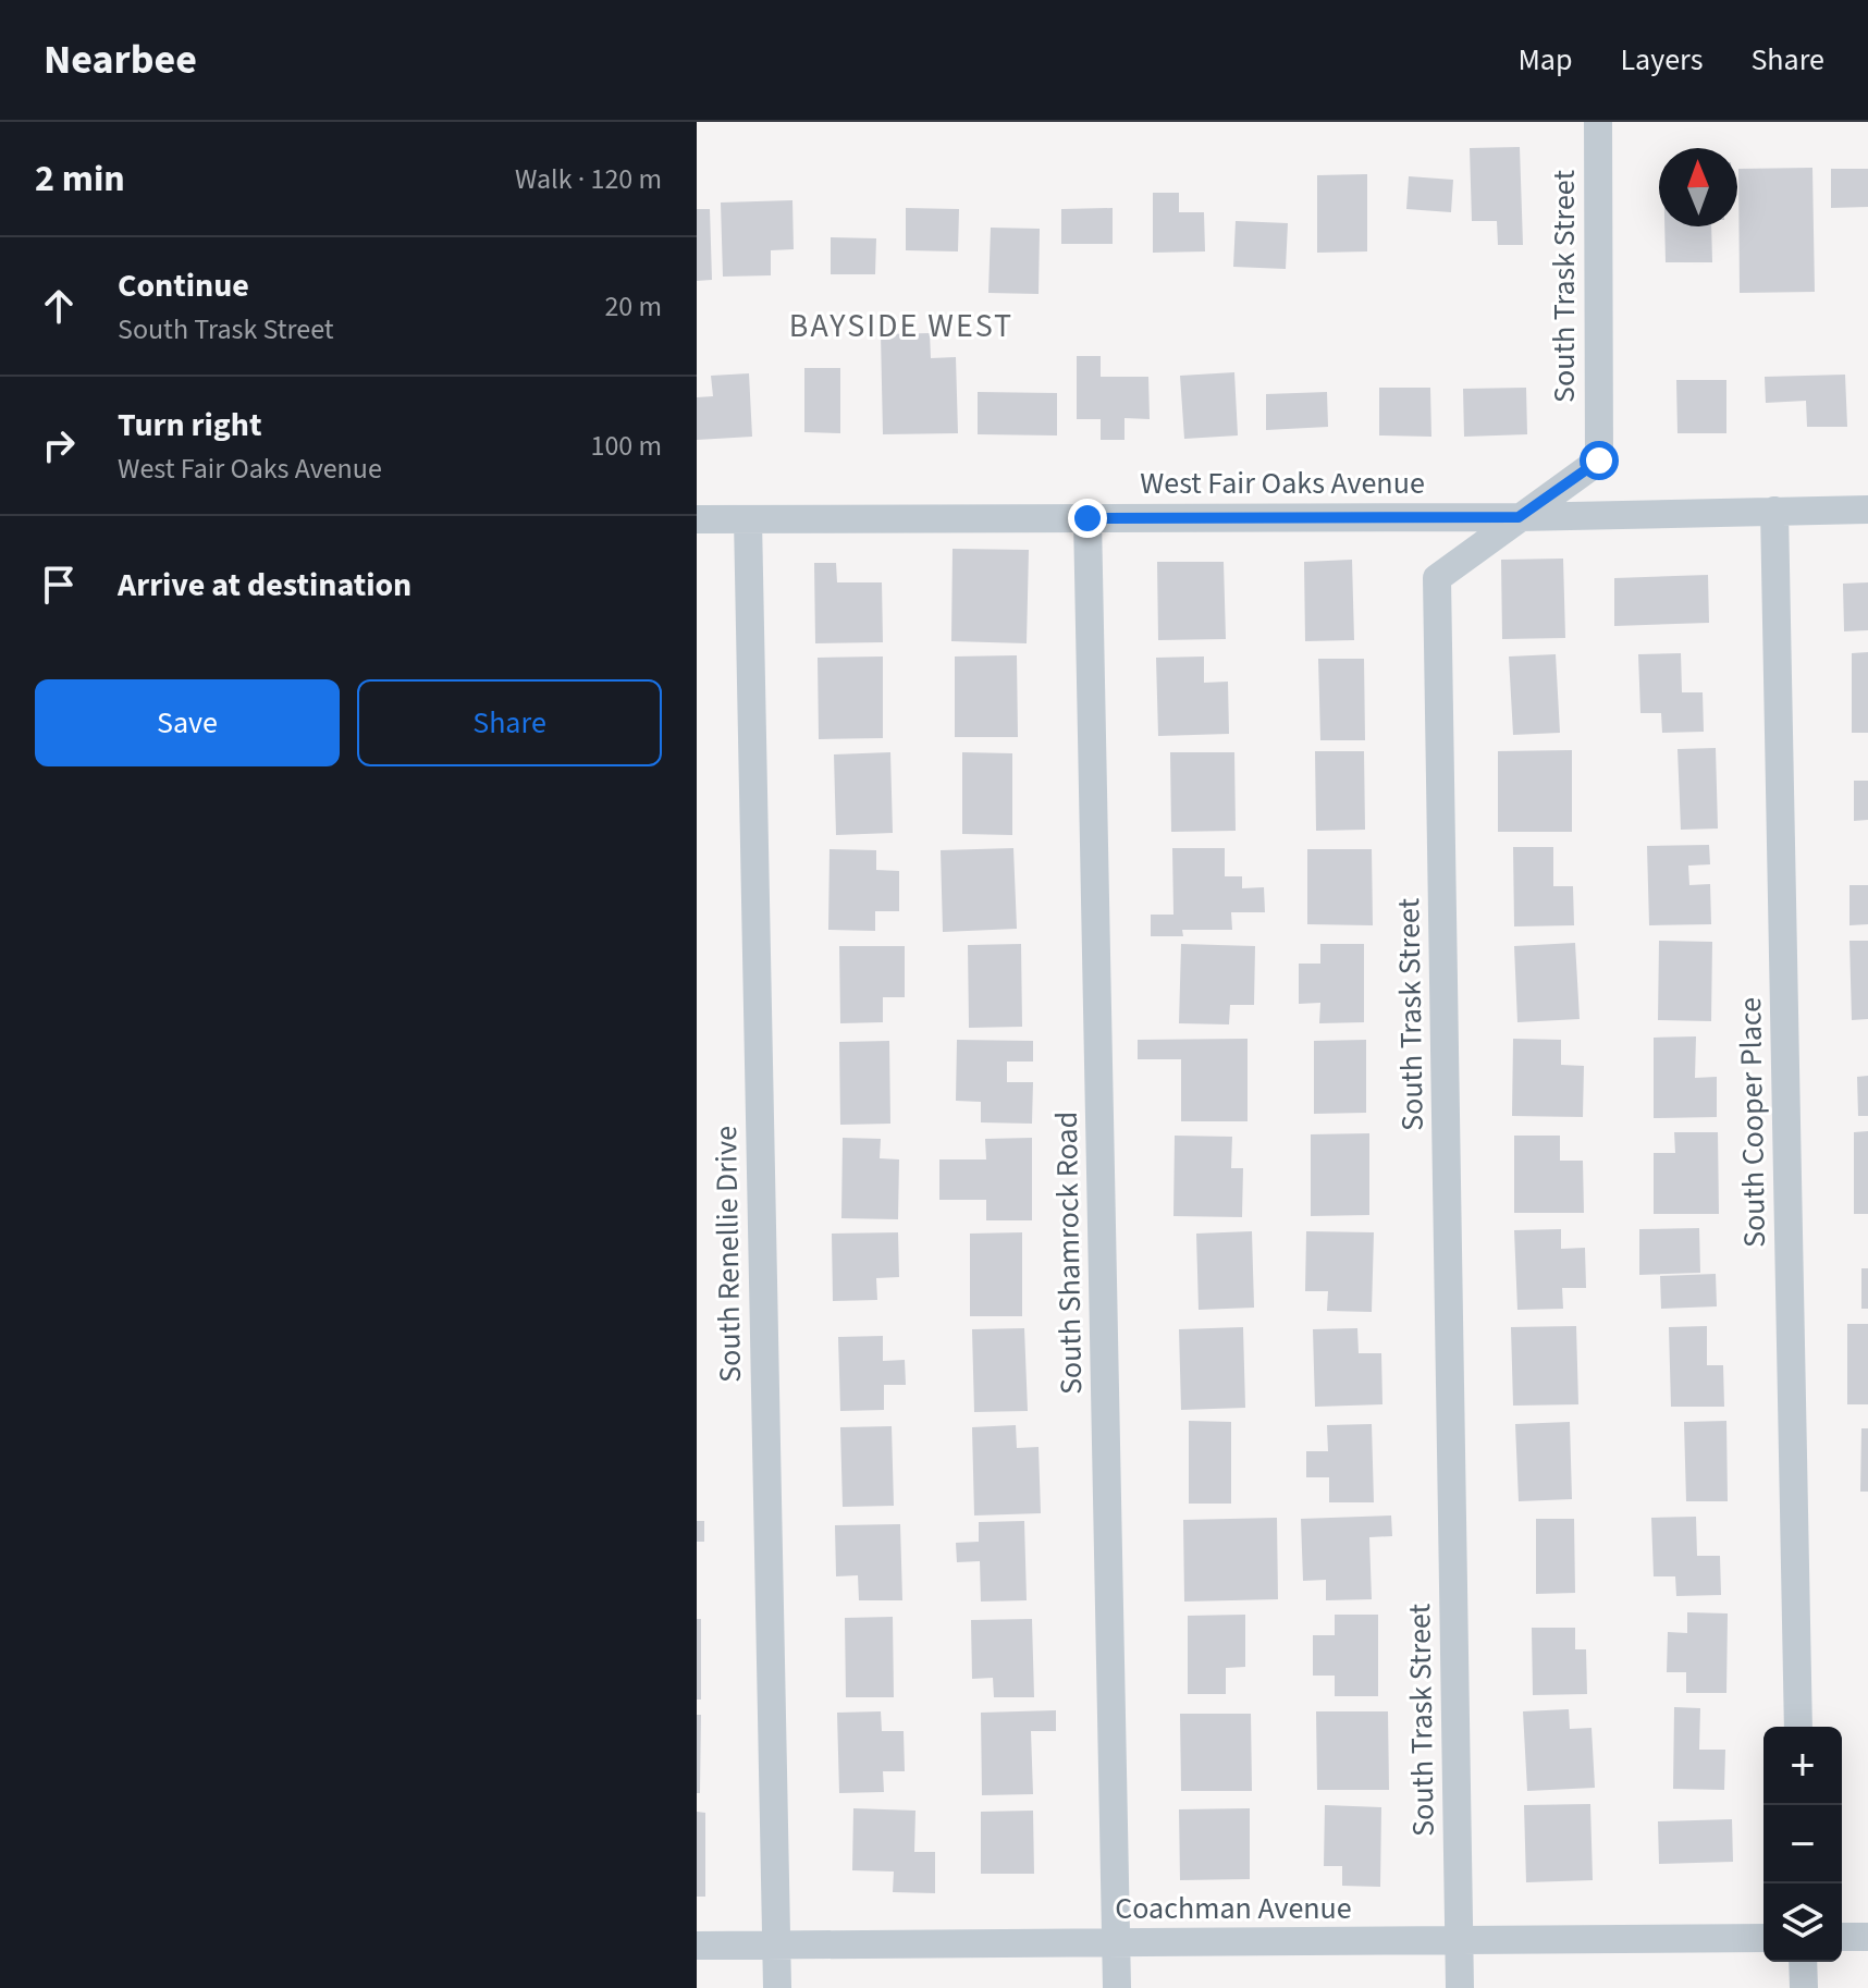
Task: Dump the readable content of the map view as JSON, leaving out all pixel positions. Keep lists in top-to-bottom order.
{
  "streets": {
    "street": [
      "South Trask Street",
      "West Fair Oaks Avenue",
      "South Cooper Place",
      "South Shamrock Road",
      "South Renellie Drive",
      "Coachman Avenue"
    ]
  },
  "crossings": [
    ["South Trask Street", "West Fair Oaks Avenue"],
    ["South Trask Street", "Coachman Avenue"],
    ["West Fair Oaks Avenue", "South Cooper Place"],
    ["West Fair Oaks Avenue", "South Shamrock Road"],
    ["West Fair Oaks Avenue", "South Renellie Drive"],
    ["South Shamrock Road", "Coachman Avenue"],
    ["South Renellie Drive", "Coachman Avenue"]
  ],
  "districts": ["BAYSIDE WEST"],
  "north": "top",
  "page": {
    "header": "Nearbee",
    "nav": ["Map", "Layers", "Share"],
    "heading": ["2 min", "Walk · 120 m"],
    "list": [
      ["Continue", "South Trask Street", "20 m"],
      ["Turn right", "West Fair Oaks Avenue", "100 m"],
      "Arrive at destination"
    ],
    "buttons": ["Save", "Share"],
    "map_buttons": ["+", "−"]
  }
}
